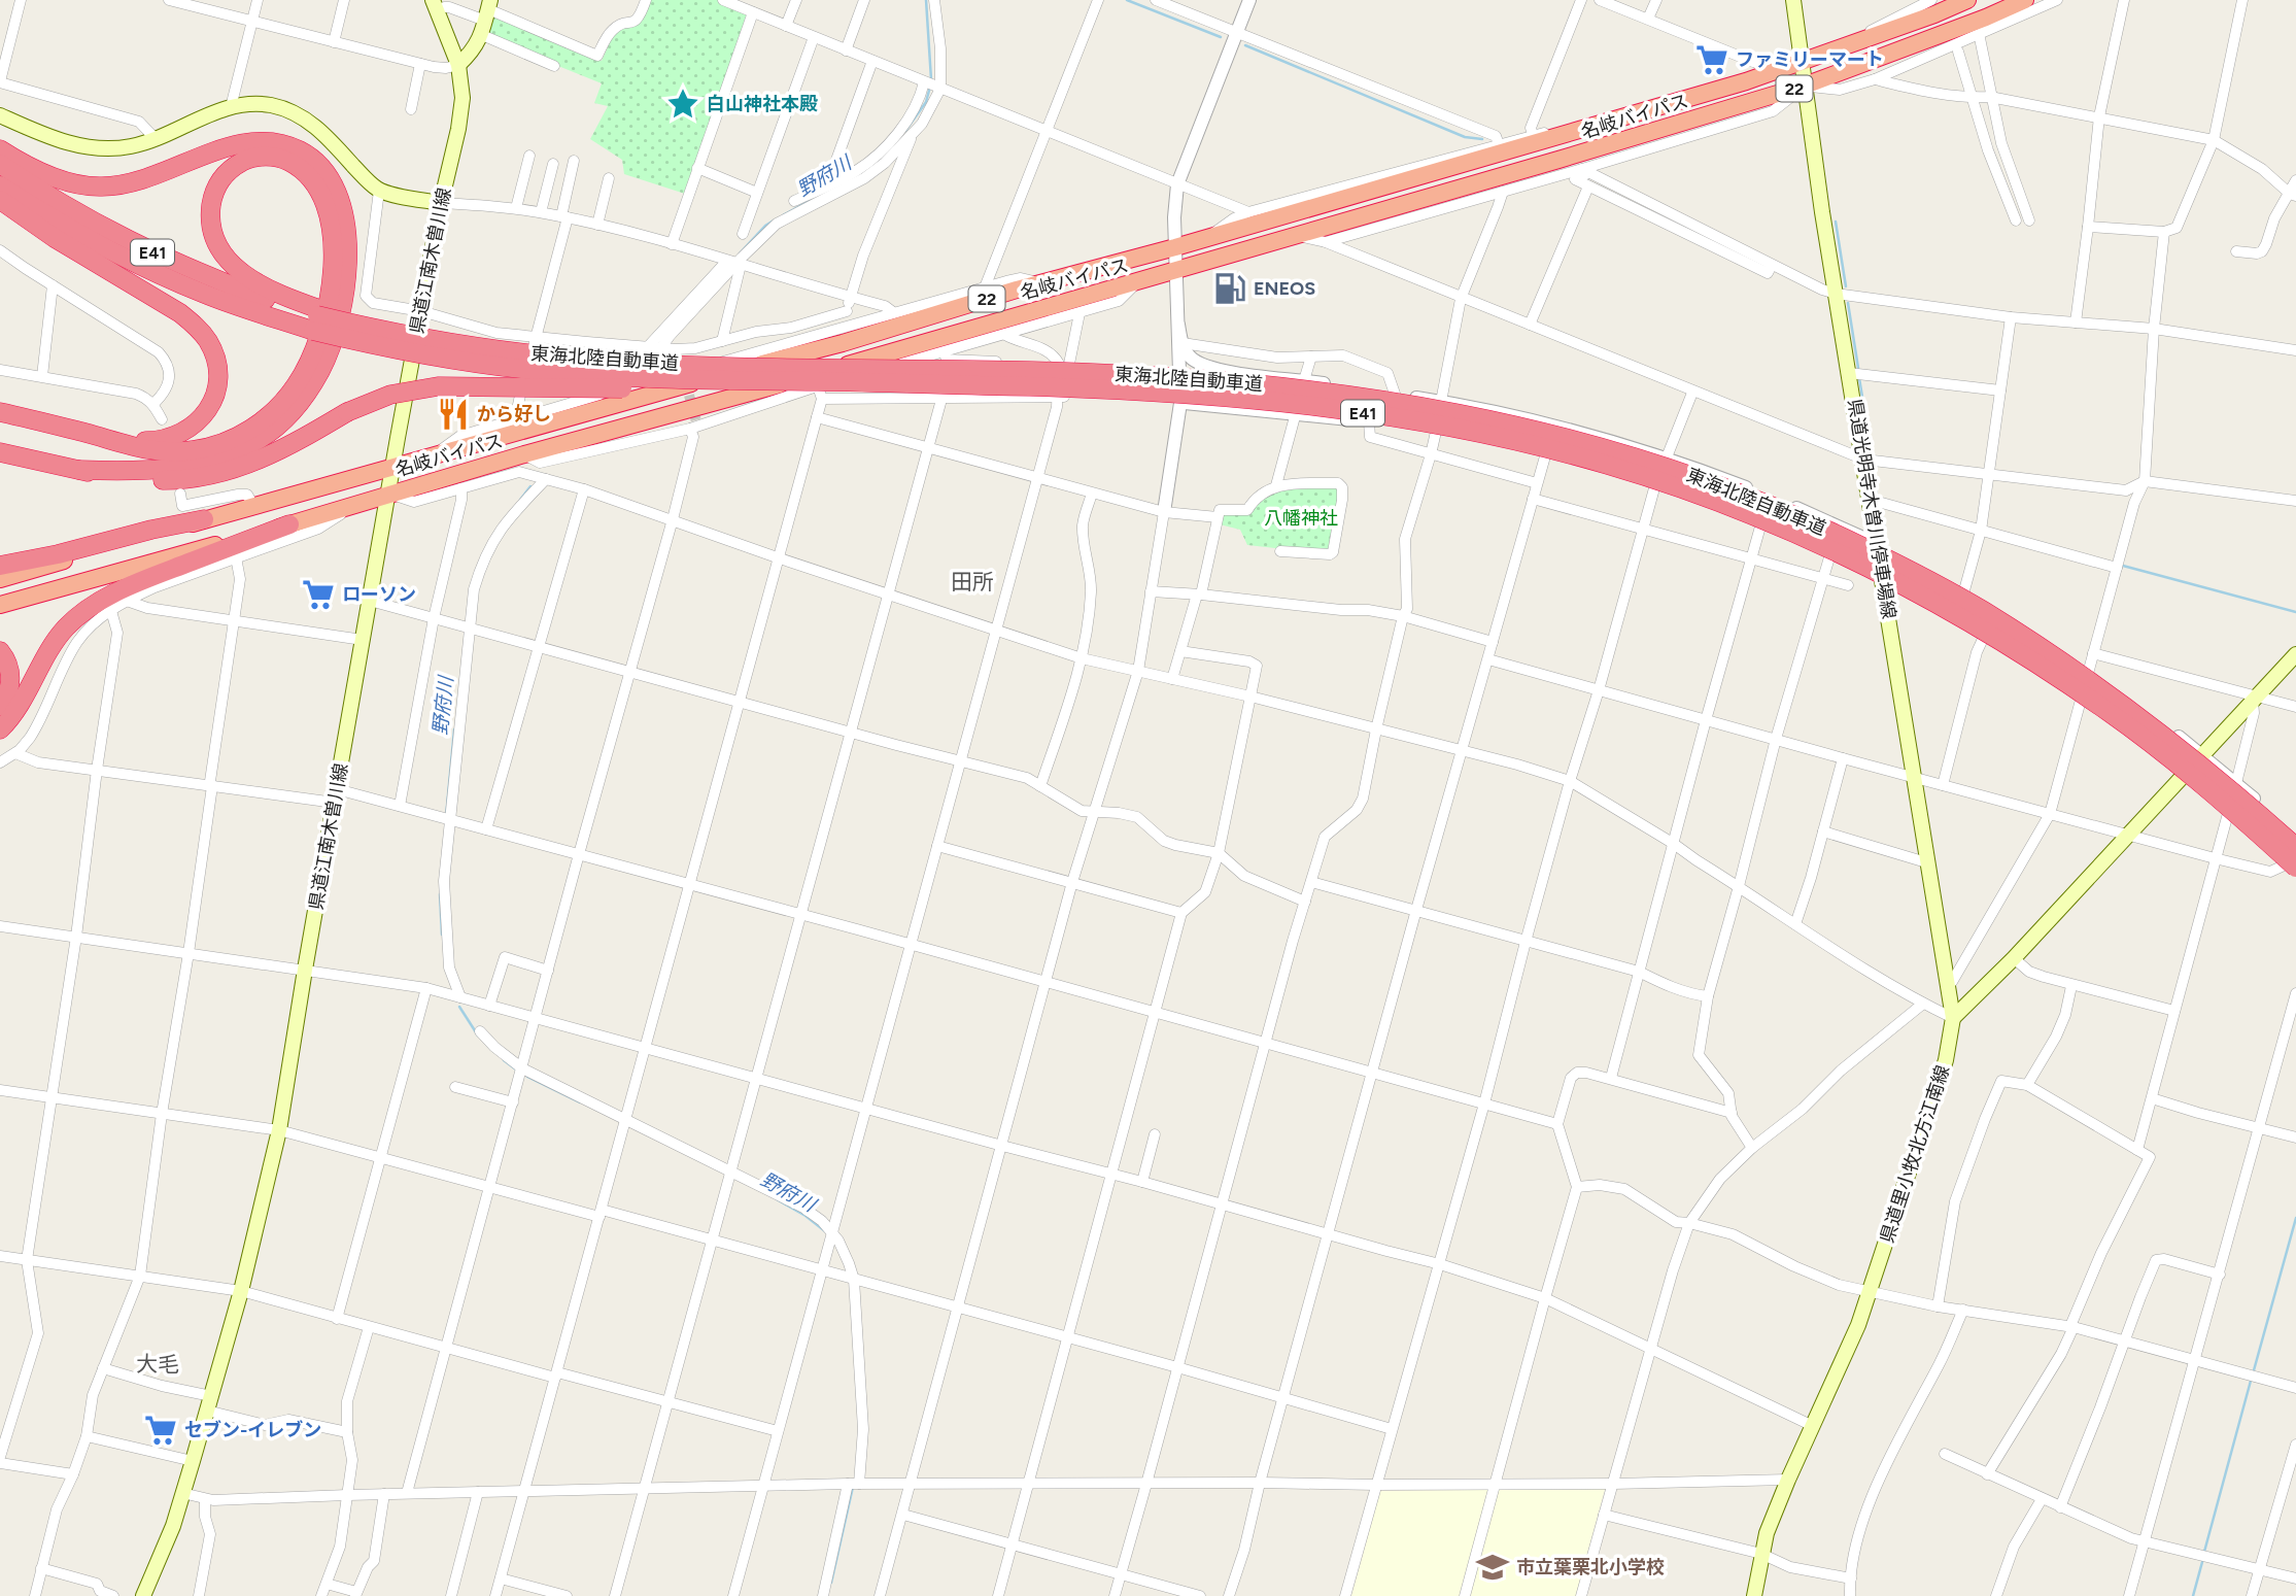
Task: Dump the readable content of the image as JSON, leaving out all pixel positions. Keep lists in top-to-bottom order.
{
  "streets": {
    "highway": [
      "22",
      "名岐バイパス",
      "E41",
      "東海北陸自動車道"
    ],
    "main road": ["県道江南木曽川線", "県道光明寺木曽川停車場線", "県道里小牧北方江南線"]
  },
  "crossings": [
    ["名岐バイパス", "県道江南木曽川線"],
    ["名岐バイパス", "県道光明寺木曽川停車場線"],
    ["県道光明寺木曽川停車場線", "県道里小牧北方江南線"]
  ],
  "districts": ["田所", "大毛"],
  "water": ["野府川"],
  "parks": ["八幡神社"],
  "places": {
    "supermarket": ["ファミリーマート", "ローソン", "セブン-イレブン"],
    "place": ["白山神社本殿"],
    "fuel station": ["ENEOS"],
    "restaurant": ["から好し"],
    "school or university": ["市立葉栗北小学校"]
  }
}
